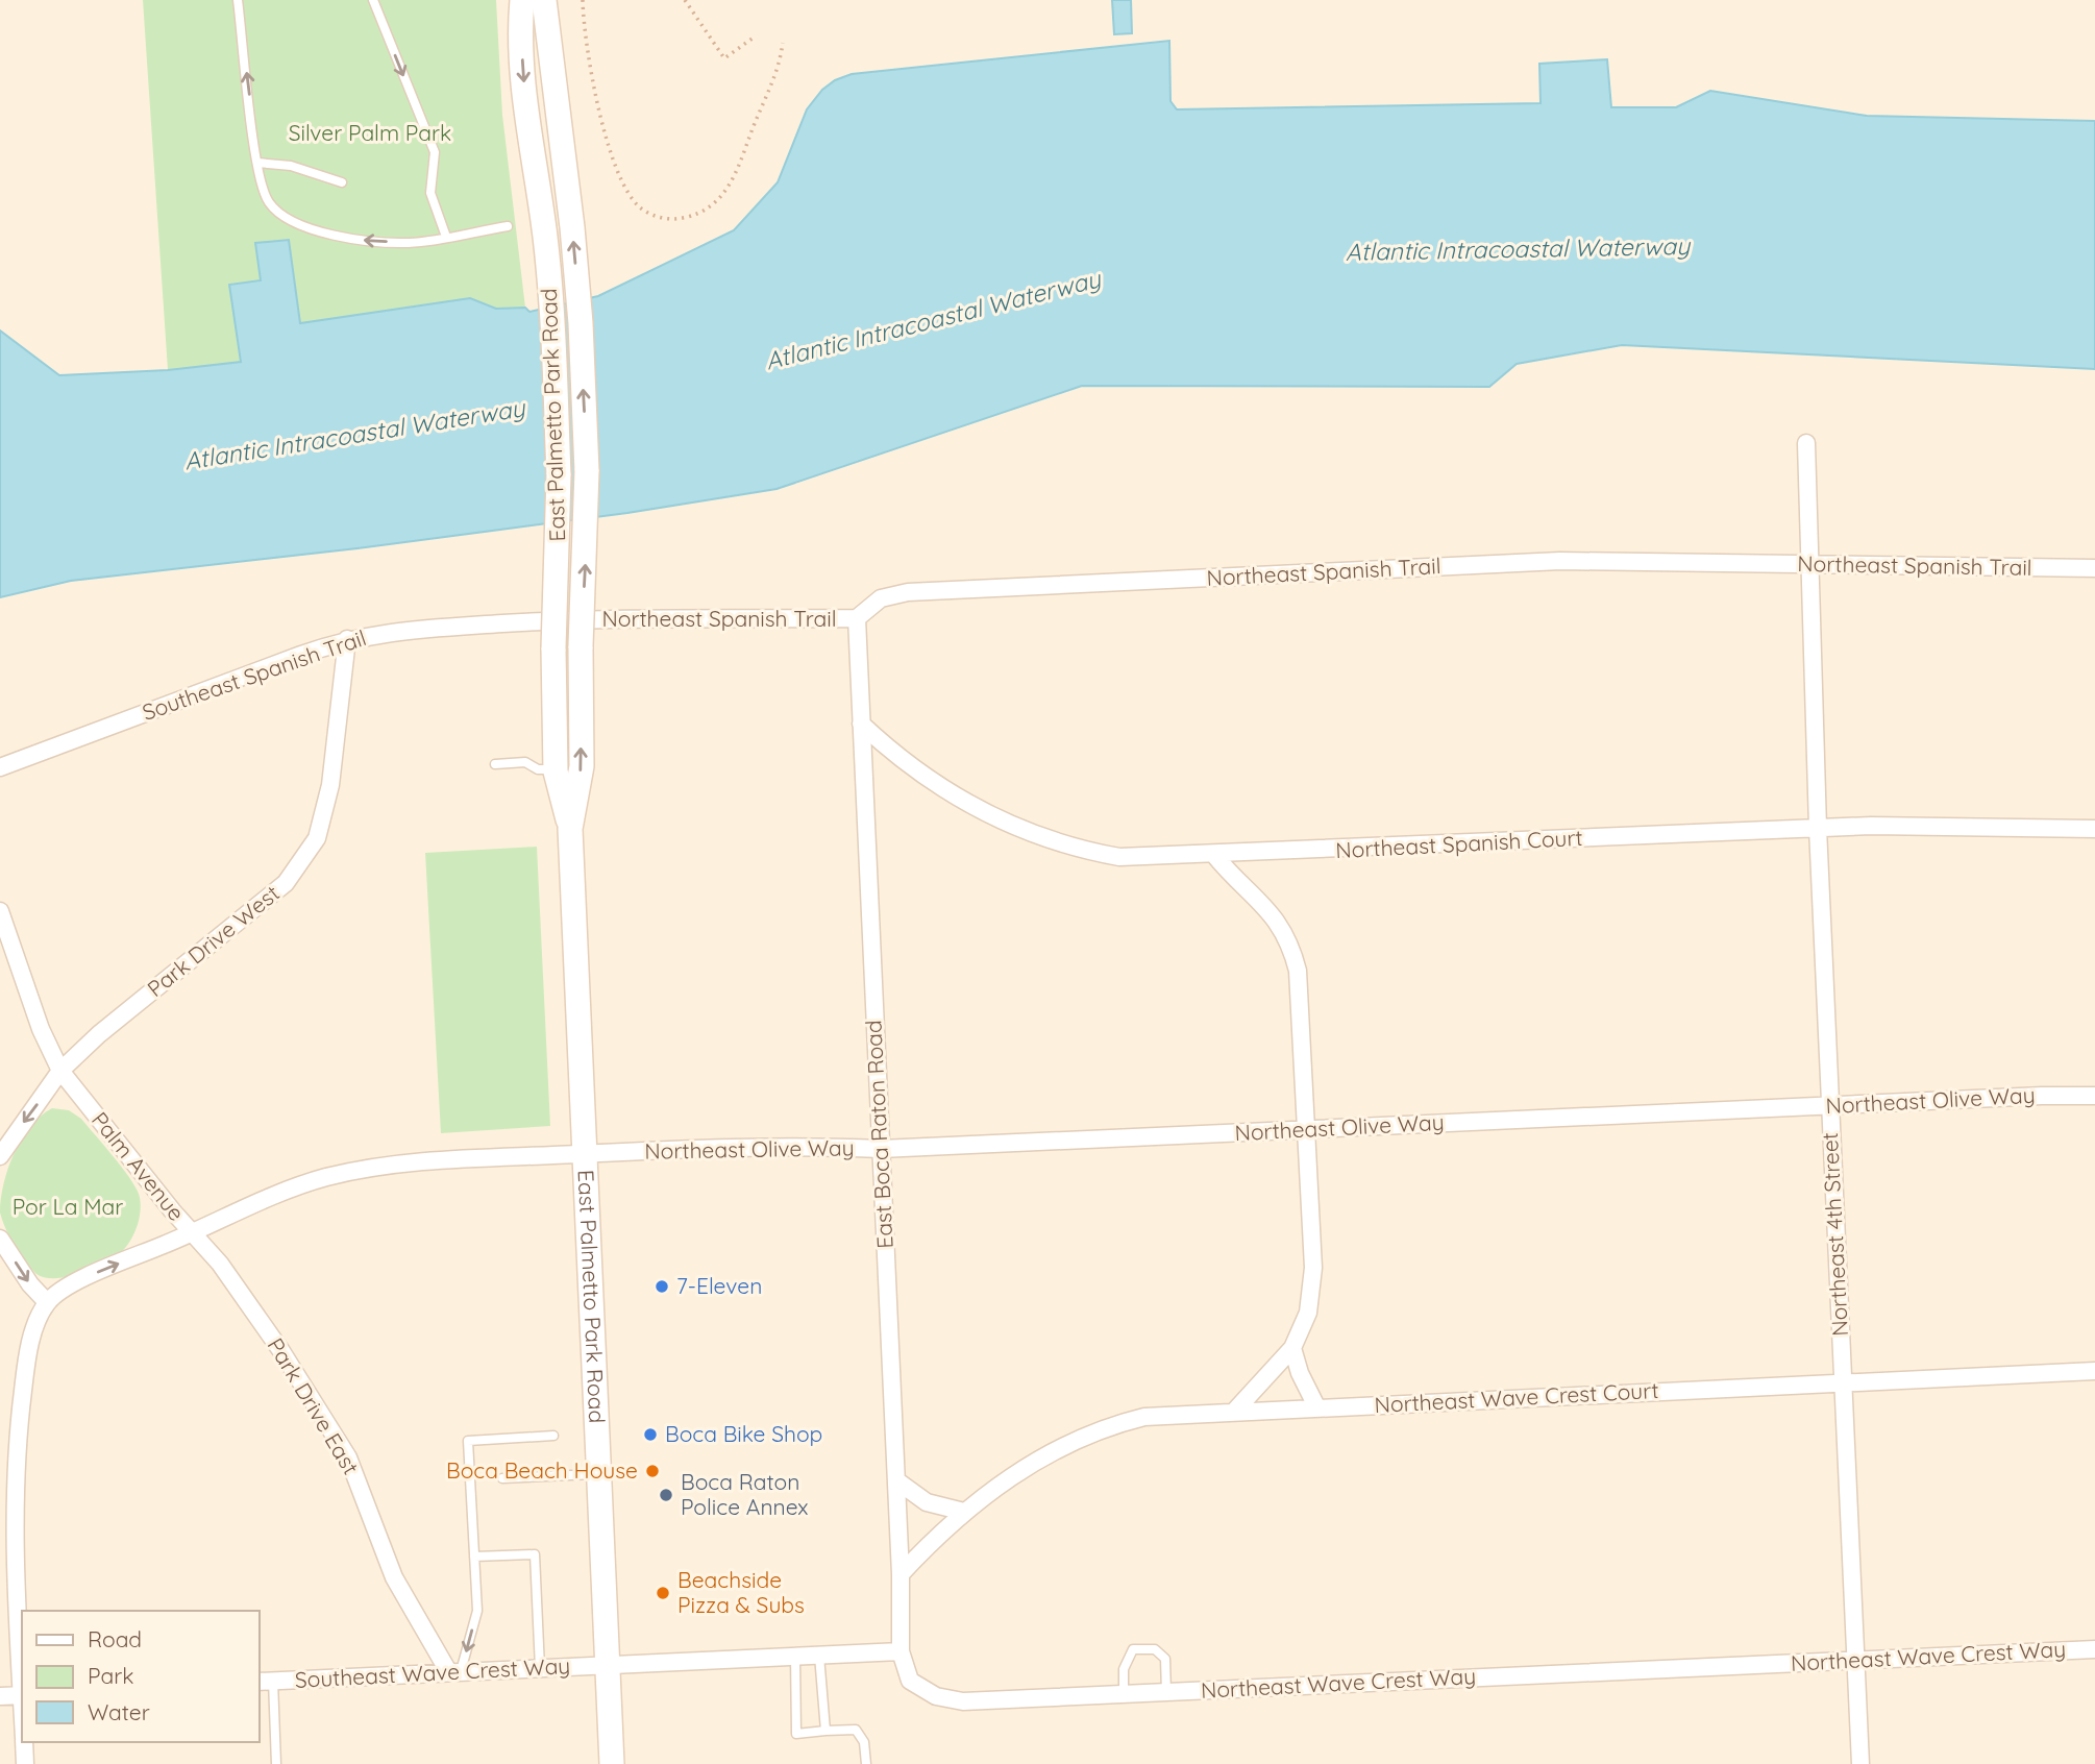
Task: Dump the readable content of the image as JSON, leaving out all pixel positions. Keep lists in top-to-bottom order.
{
  "streets": {
    "main road": ["East Palmetto Park Road"],
    "street": [
      "Northeast Spanish Trail",
      "Southeast Spanish Trail",
      "Northeast Spanish Court",
      "Park Drive West",
      "Northeast Olive Way",
      "East Boca Raton Road",
      "Palm Avenue",
      "Northeast 4th Street",
      "Northeast Wave Crest Court",
      "Park Drive East",
      "Northeast Wave Crest Way",
      "Southeast Wave Crest Way"
    ]
  },
  "crossings": [
    ["East Palmetto Park Road", "Northeast Olive Way"],
    ["East Palmetto Park Road", "Southeast Wave Crest Way"],
    ["Northeast Spanish Trail", "Southeast Spanish Trail"],
    ["Northeast Spanish Trail", "East Boca Raton Road"],
    ["Northeast Spanish Trail", "Northeast 4th Street"],
    ["Southeast Spanish Trail", "Park Drive West"],
    ["Northeast Spanish Court", "East Boca Raton Road"],
    ["Northeast Spanish Court", "Northeast 4th Street"],
    ["Park Drive West", "Palm Avenue"],
    ["Northeast Olive Way", "East Boca Raton Road"],
    ["Northeast Olive Way", "Palm Avenue"],
    ["Northeast Olive Way", "Northeast 4th Street"],
    ["Northeast Olive Way", "Park Drive East"],
    ["East Boca Raton Road", "Northeast Wave Crest Court"],
    ["East Boca Raton Road", "Northeast Wave Crest Way"],
    ["Palm Avenue", "Park Drive East"],
    ["Northeast 4th Street", "Northeast Wave Crest Court"],
    ["Northeast 4th Street", "Northeast Wave Crest Way"],
    ["Park Drive East", "Southeast Wave Crest Way"]
  ],
  "water": ["Atlantic Intracoastal Waterway"],
  "parks": ["Silver Palm Park", "Por La Mar"],
  "places": [
    "7-Eleven",
    "Boca Bike Shop",
    "Boca Beach House",
    "Boca Raton Police Annex",
    "Beachside Pizza & Subs"
  ],
  "legend": ["Road", "Park", "Water"]
}
